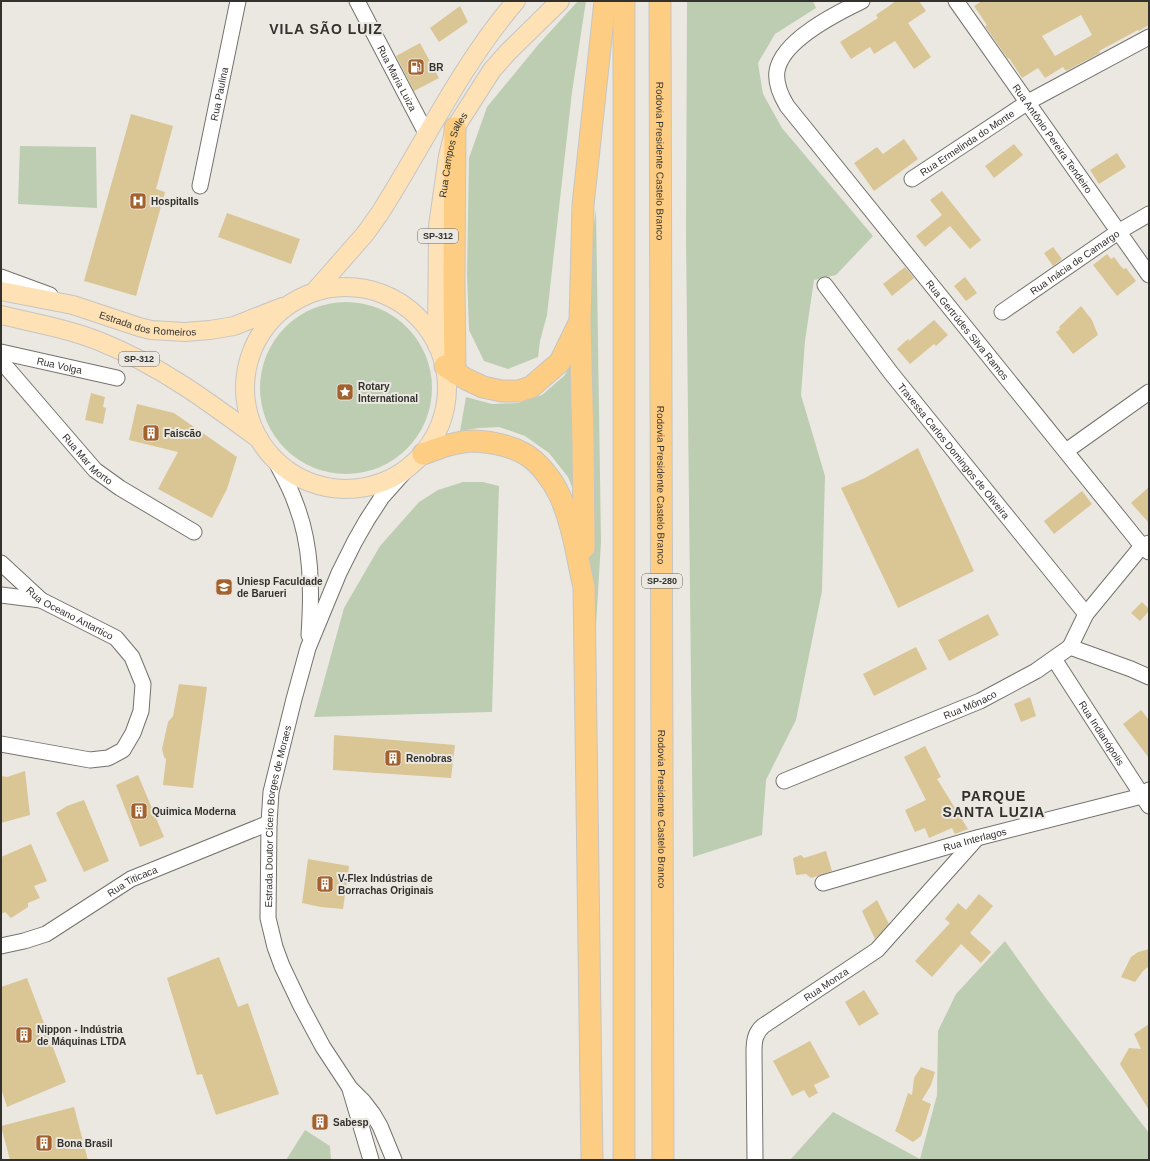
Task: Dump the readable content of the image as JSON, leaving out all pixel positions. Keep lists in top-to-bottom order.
{
  "streets": {
    "highway": ["Rodovia Presidente Castelo Branco", "SP-280"],
    "main road": ["Rua Campos Salles", "SP-312", "Estrada dos Romeiros"],
    "street": [
      "Rua Maria Luiza",
      "Rua Paulina",
      "Rua Antônio Pereira Tendeiro",
      "Rua Ermelinda do Monte",
      "Rua Inácia de Camargo",
      "Rua Gertrúdes Silva Ramos",
      "Rua Volga",
      "Travessa Carlos Domingos de Oliveira",
      "Rua Mar Morto",
      "Rua Oceano Antartico",
      "Rua Mônaco",
      "Rua Indianópolis",
      "Estrada Doutor Cícero Borges de Moraes",
      "Rua Interlagos",
      "Rua Titicaca",
      "Rua Monza"
    ]
  },
  "crossings": [
    ["Rua Antônio Pereira Tendeiro", "Rua Ermelinda do Monte"],
    ["Rua Antônio Pereira Tendeiro", "Rua Inácia de Camargo"],
    ["SP-312", "Estrada Doutor Cícero Borges de Moraes"],
    ["Rua Mônaco", "Rua Indianópolis"],
    ["Rua Indianópolis", "Rua Interlagos"],
    ["Estrada Doutor Cícero Borges de Moraes", "Rua Titicaca"],
    ["Rua Interlagos", "Rua Monza"]
  ],
  "districts": ["VILA SÃO LUIZ", "PARQUE SANTA LUZIA"],
  "places": {
    "fuel station": ["BR"],
    "hospital": ["HospitalIs"],
    "place": ["Rotary International"],
    "building": [
      "Faiscão",
      "Renobras",
      "Quimica Moderna",
      "V-Flex Indústrias de Borrachas Originais",
      "Nippon - Indústria de Máquinas LTDA",
      "Sabesp",
      "Bona Brasil"
    ],
    "school or university": ["Uniesp Faculdade de Barueri"]
  }
}
